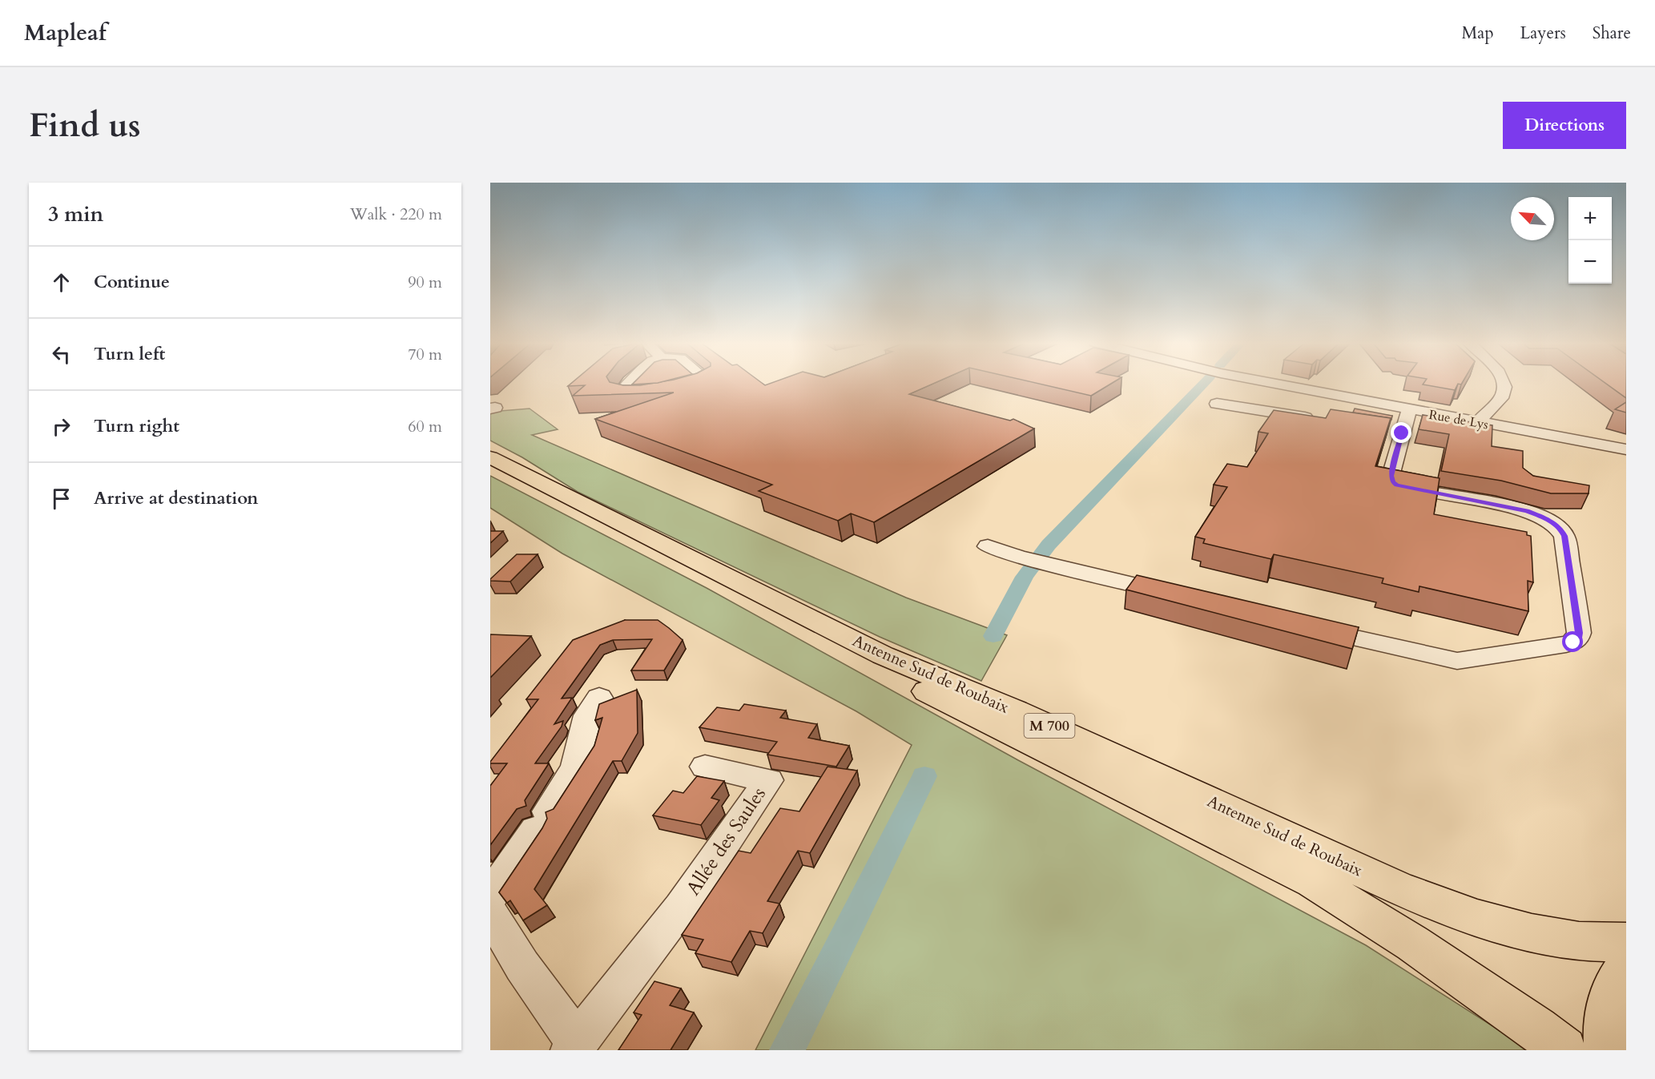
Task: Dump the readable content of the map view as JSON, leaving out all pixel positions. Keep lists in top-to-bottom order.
{
  "streets": {
    "highway": ["Antenne Sud de Roubaix", "M 700"],
    "street": ["Rue de Lys", "Allée des Saules"]
  },
  "north": "top left",
  "page": {
    "header": "Mapleaf",
    "nav": ["Map", "Layers", "Share"],
    "buttons": "Directions",
    "title": "Find us",
    "heading": ["3 min", "Walk · 220 m"],
    "map_buttons": ["+", "−"],
    "list": [
      ["Continue", "90 m"],
      ["Turn left", "70 m"],
      ["Turn right", "60 m"],
      "Arrive at destination"
    ]
  }
}
